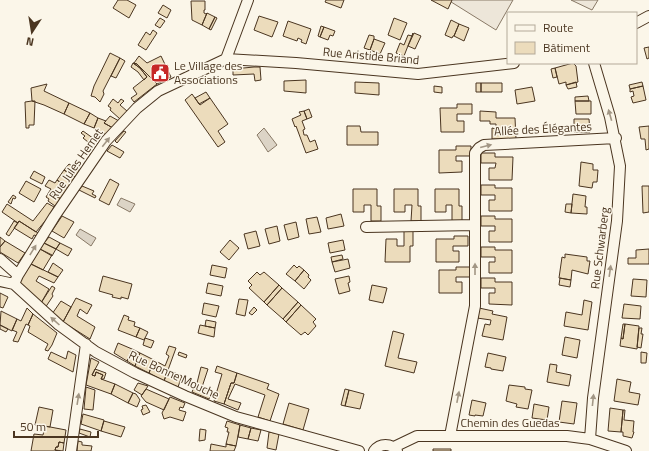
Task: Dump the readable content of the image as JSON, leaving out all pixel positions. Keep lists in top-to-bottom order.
{
  "streets": {
    "street": [
      "Rue Aristide Briand",
      "Allée des Élégantes",
      "Rue Jules Hemet",
      "Rue Schwarberg",
      "Rue Bonne Mouche",
      "Chemin des Guedas"
    ]
  },
  "crossings": [
    ["Rue Aristide Briand", "Rue Jules Hemet"],
    ["Allée des Élégantes", "Rue Schwarberg"],
    ["Allée des Élégantes", "Chemin des Guedas"],
    ["Rue Jules Hemet", "Rue Bonne Mouche"],
    ["Rue Schwarberg", "Chemin des Guedas"]
  ],
  "one_way": ["Rue Jules Hemet", "Rue Schwarberg"],
  "places": {
    "public building": ["Le Village des Associations"]
  },
  "legend": ["Route", "Bâtiment"],
  "scale_bar": "50 m",
  "north": "bottom"
}
